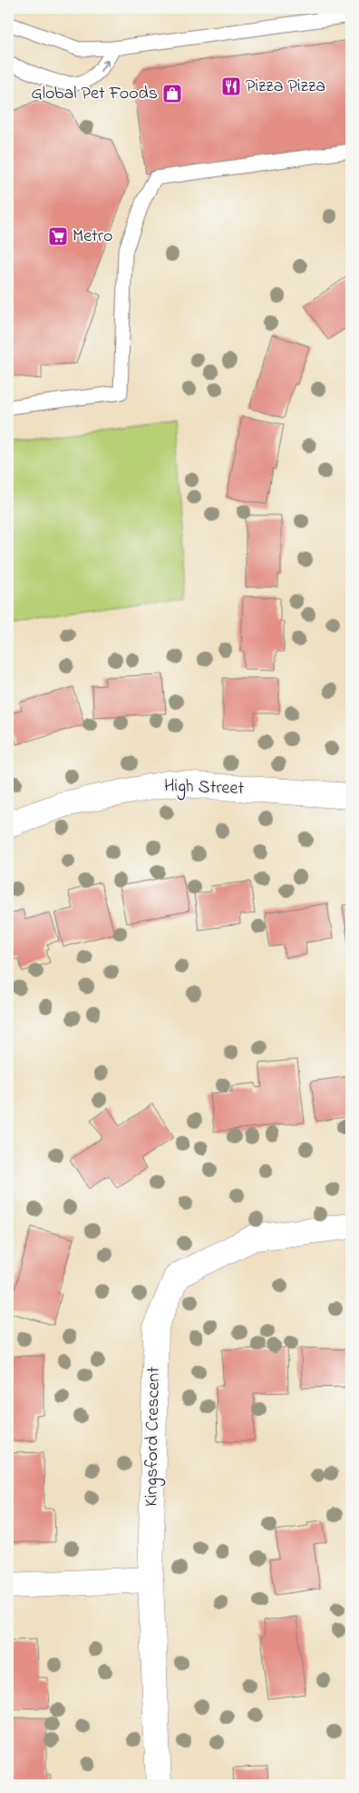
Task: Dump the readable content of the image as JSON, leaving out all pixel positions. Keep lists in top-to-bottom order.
{
  "streets": {
    "street": ["High Street", "Kingsford Crescent"]
  },
  "places": {
    "restaurant": ["Pizza Pizza"],
    "shop": ["Global Pet Foods"],
    "supermarket": ["Metro"]
  }
}
